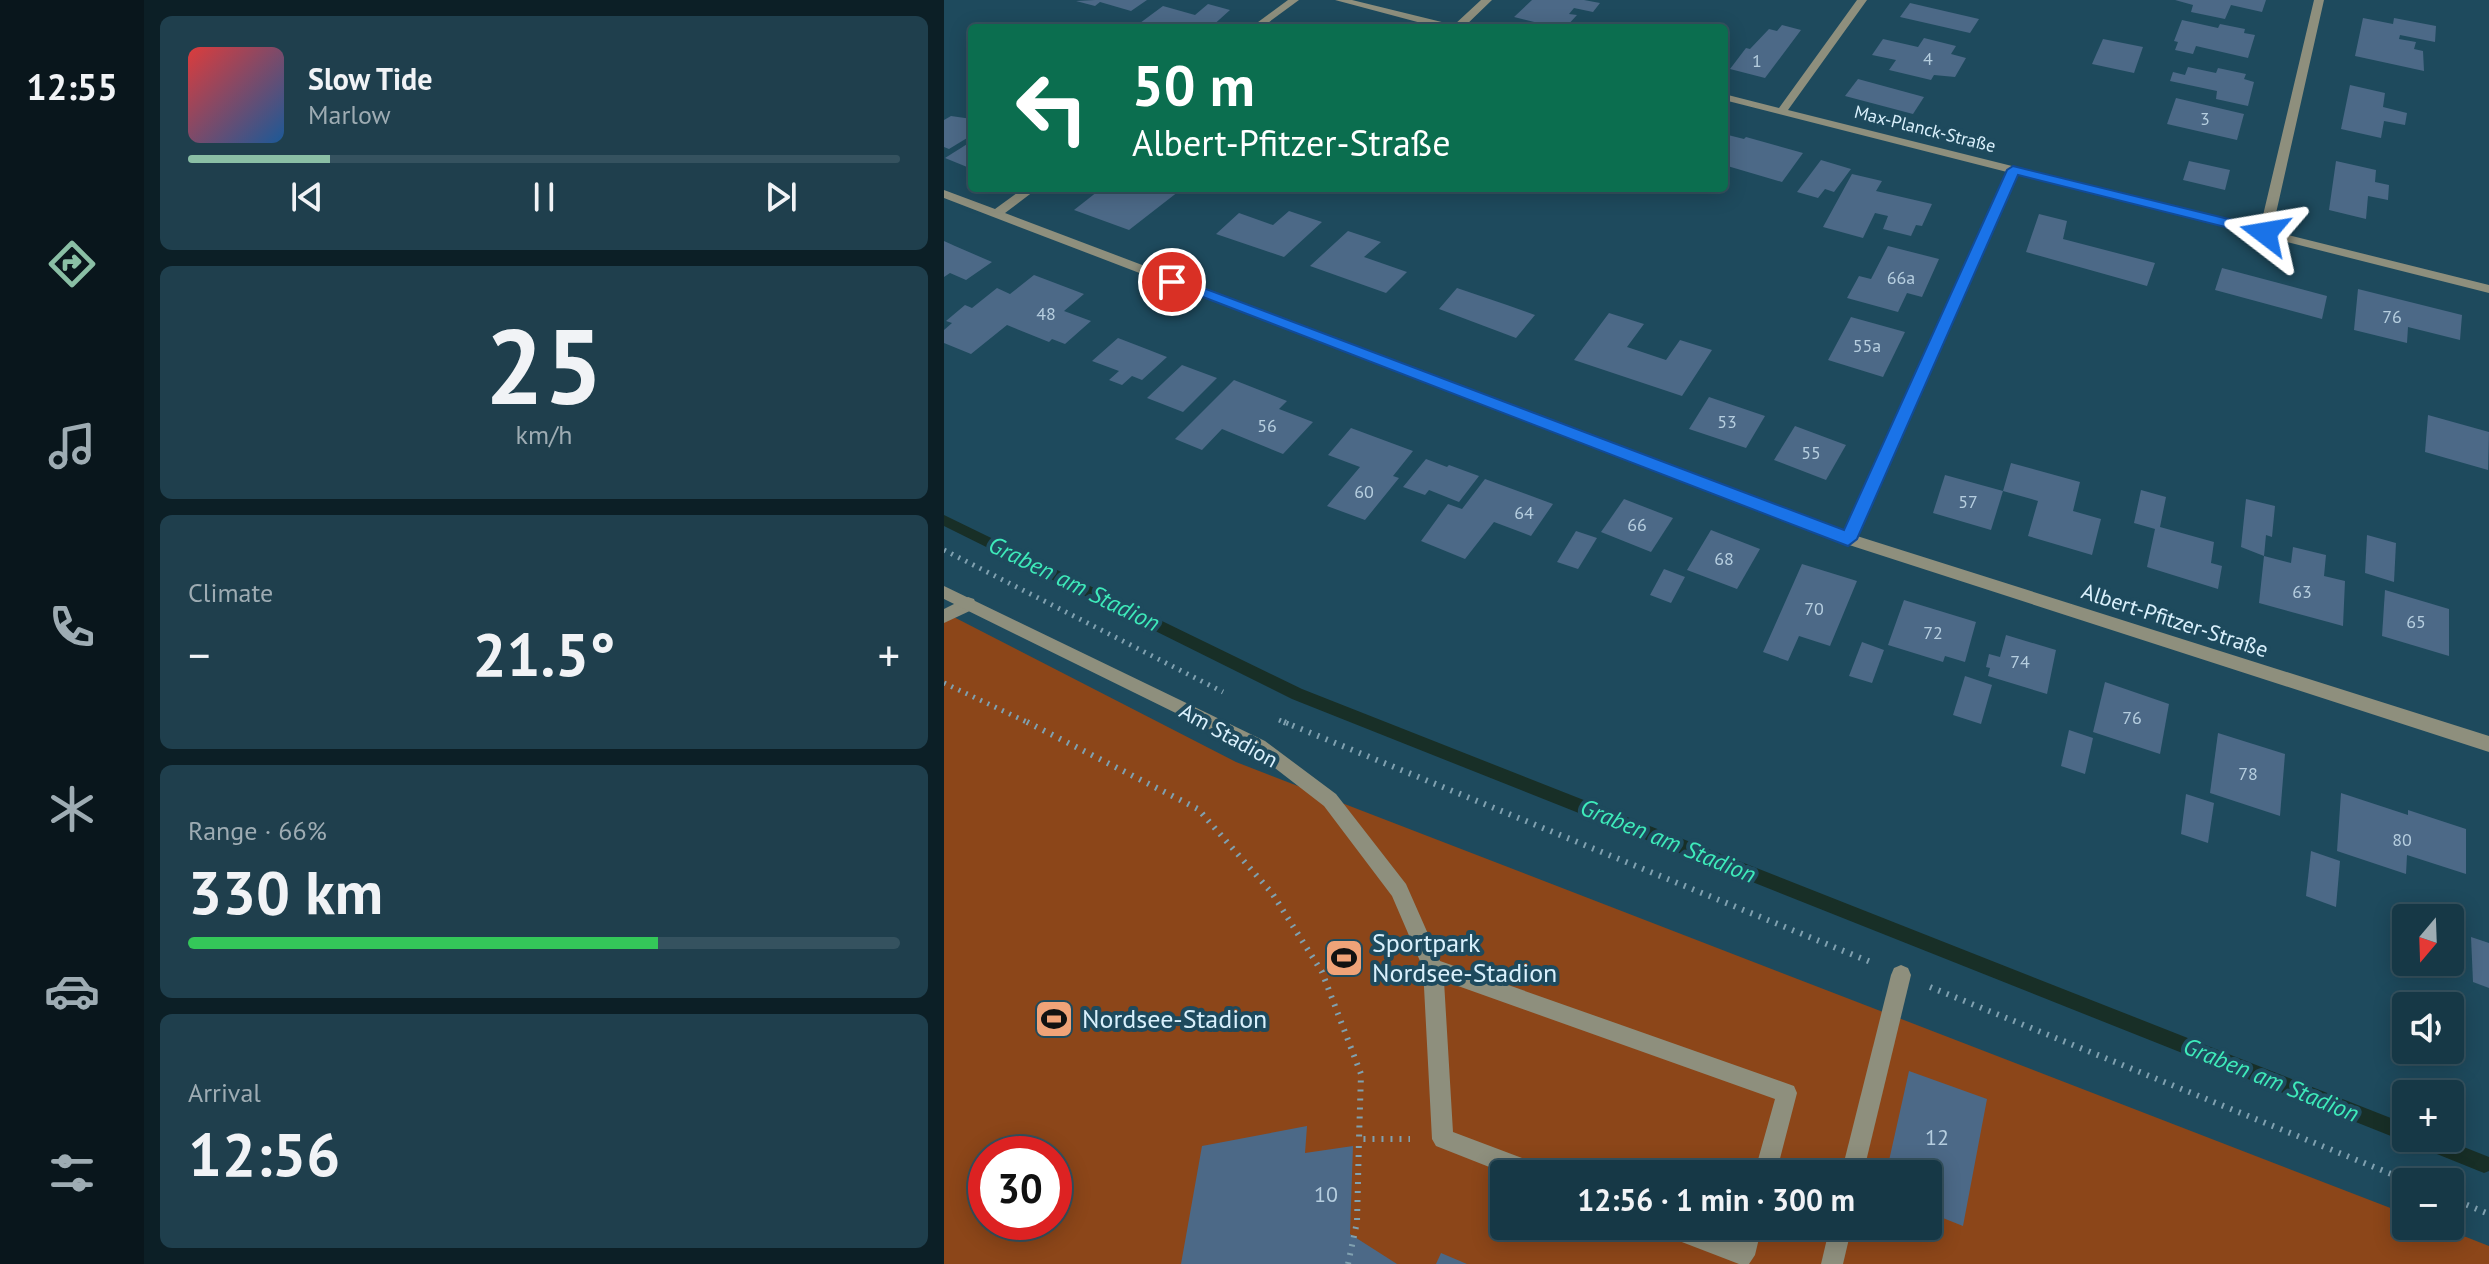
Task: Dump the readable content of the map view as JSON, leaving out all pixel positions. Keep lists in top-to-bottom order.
{
  "streets": {
    "street": ["Max-Planck-Straße", "Albert-Pfitzer-Straße", "Am Stadion"]
  },
  "water": ["Graben am Stadion"],
  "places": {
    "sports": ["Sportpark Nordsee-Stadion", "Nordsee-Stadion"]
  },
  "house_numbers": [
    "4",
    "1",
    "3",
    "66a",
    "48",
    "76",
    "55a",
    "53",
    "56",
    "55",
    "60",
    "57",
    "64",
    "66",
    "68",
    "63",
    "70",
    "65",
    "72",
    "74",
    "76",
    "78",
    "80",
    "12",
    "10"
  ],
  "north": "bottom",
  "page": {
    "tabs": "12:55",
    "turn": ["50 m", "Albert-Pfitzer-Straße"],
    "song": ["Slow Tide", "Marlow"],
    "tile": [
      ["25", "km/h"],
      "Climate",
      ["Range · 66%", "330 km"],
      ["Arrival", "12:56"]
    ],
    "heat": ["−", "21.5°", "+"],
    "map_buttons": ["+", "−"],
    "limit": "30",
    "trip": "12:56 · 1 min · 300 m"
  }
}
